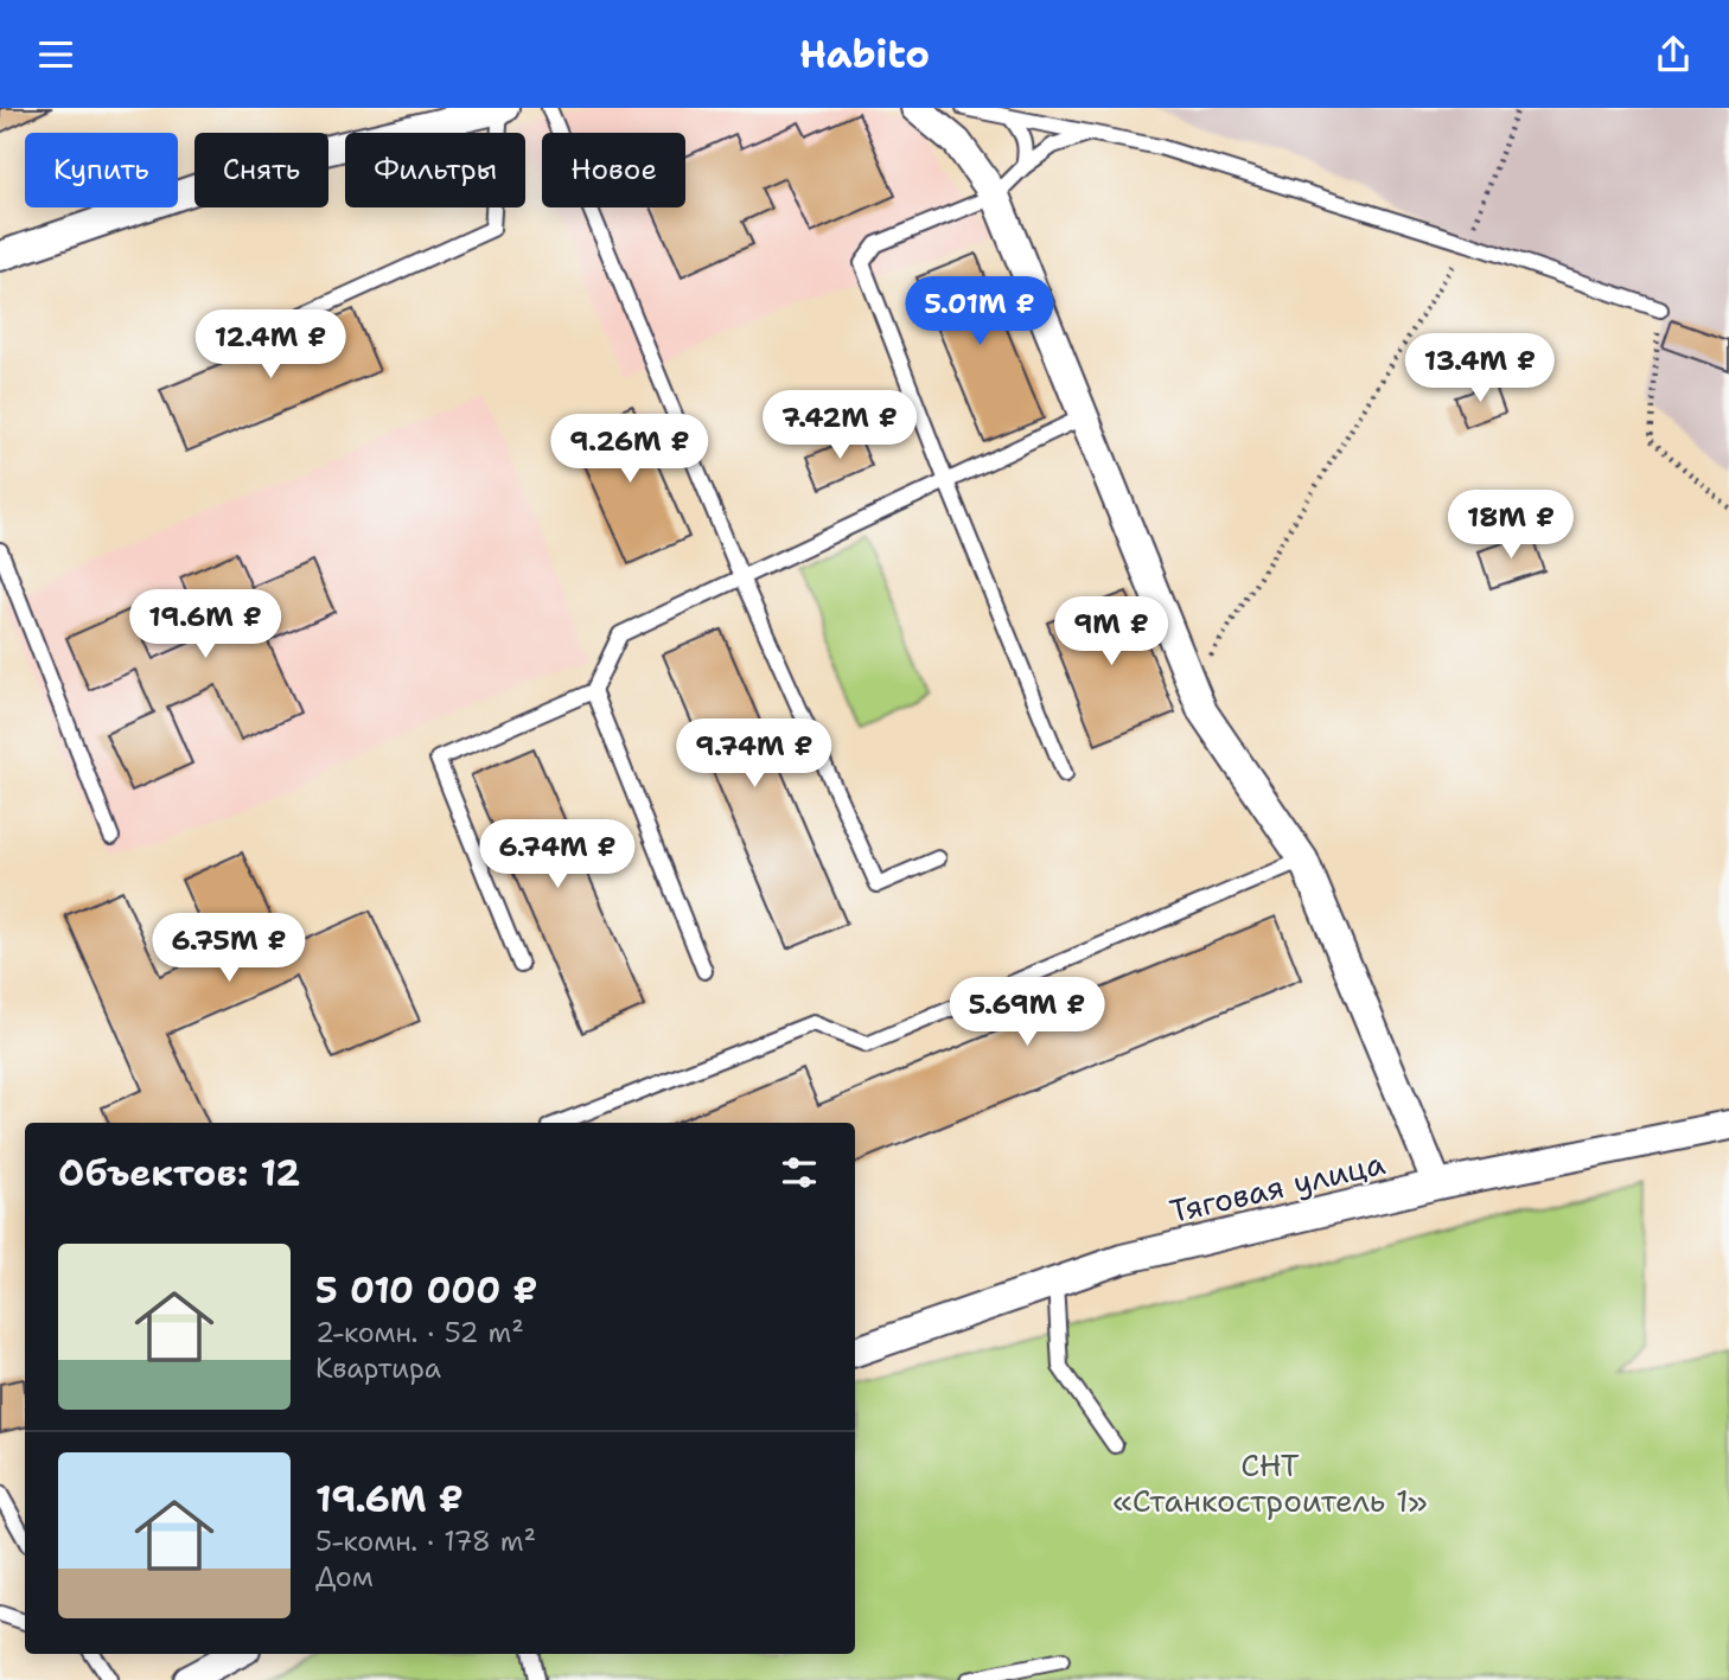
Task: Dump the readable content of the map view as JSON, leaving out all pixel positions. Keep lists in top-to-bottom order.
{
  "streets": {
    "street": ["Тяговая улица"]
  },
  "parks": ["СНТ «Станкостроитель 1»"],
  "page": {
    "header": "Habito",
    "chip": [
      "Купить",
      "Снять",
      "Фильтры",
      "Новое"
    ],
    "price": [
      "5.01M ₽",
      "12.4M ₽",
      "13.4M ₽",
      "7.42M ₽",
      "9.26M ₽",
      "18M ₽",
      "19.6M ₽",
      "9M ₽",
      "9.74M ₽",
      "6.74M ₽",
      "6.75M ₽",
      "5.69M ₽"
    ],
    "heading": "Объектов: 12",
    "list": [
      {
        "name": "5 010 000 ₽",
        "note": "2-комн. · 52 m² · Квартира"
      },
      {
        "name": "19.6M ₽",
        "note": "5-комн. · 178 m² · Дом"
      }
    ]
  }
}
